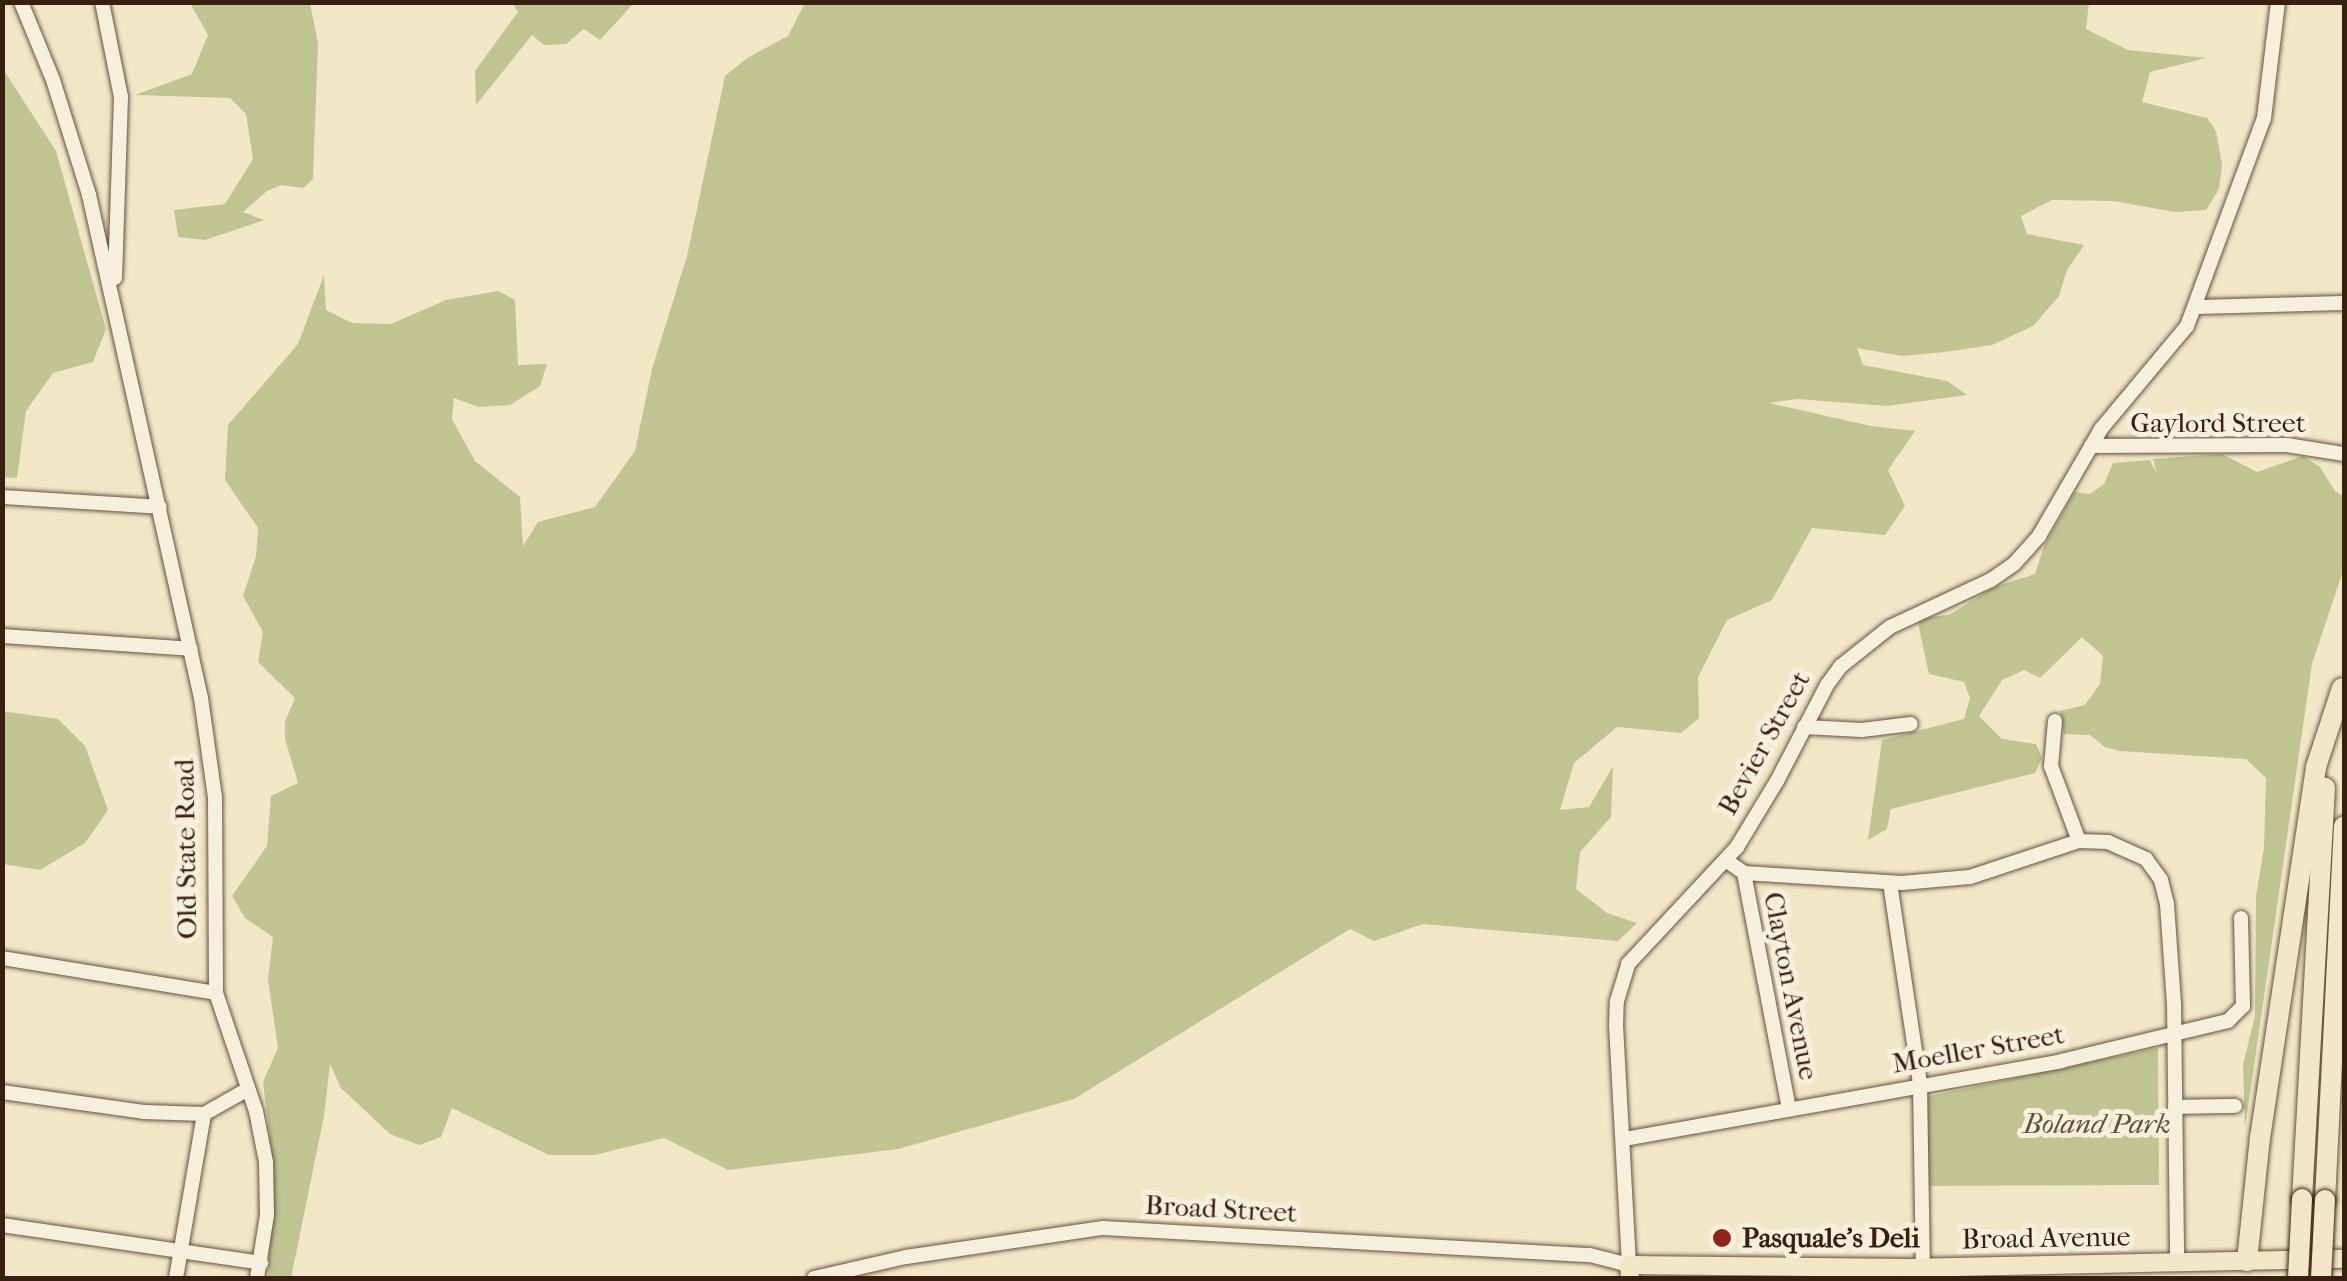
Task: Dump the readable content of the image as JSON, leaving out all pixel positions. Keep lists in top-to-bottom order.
{
  "streets": {
    "main road": ["Broad Avenue"],
    "street": [
      "Gaylord Street",
      "Bevier Street",
      "Old State Road",
      "Clayton Avenue",
      "Moeller Street",
      "Broad Street"
    ]
  },
  "crossings": [
    ["Gaylord Street", "Bevier Street"],
    ["Bevier Street", "Moeller Street"],
    ["Bevier Street", "Broad Street"],
    ["Bevier Street", "Broad Avenue"],
    ["Clayton Avenue", "Moeller Street"],
    ["Broad Street", "Broad Avenue"]
  ],
  "parks": ["Boland Park"],
  "places": ["Pasquale's Deli"]
}
